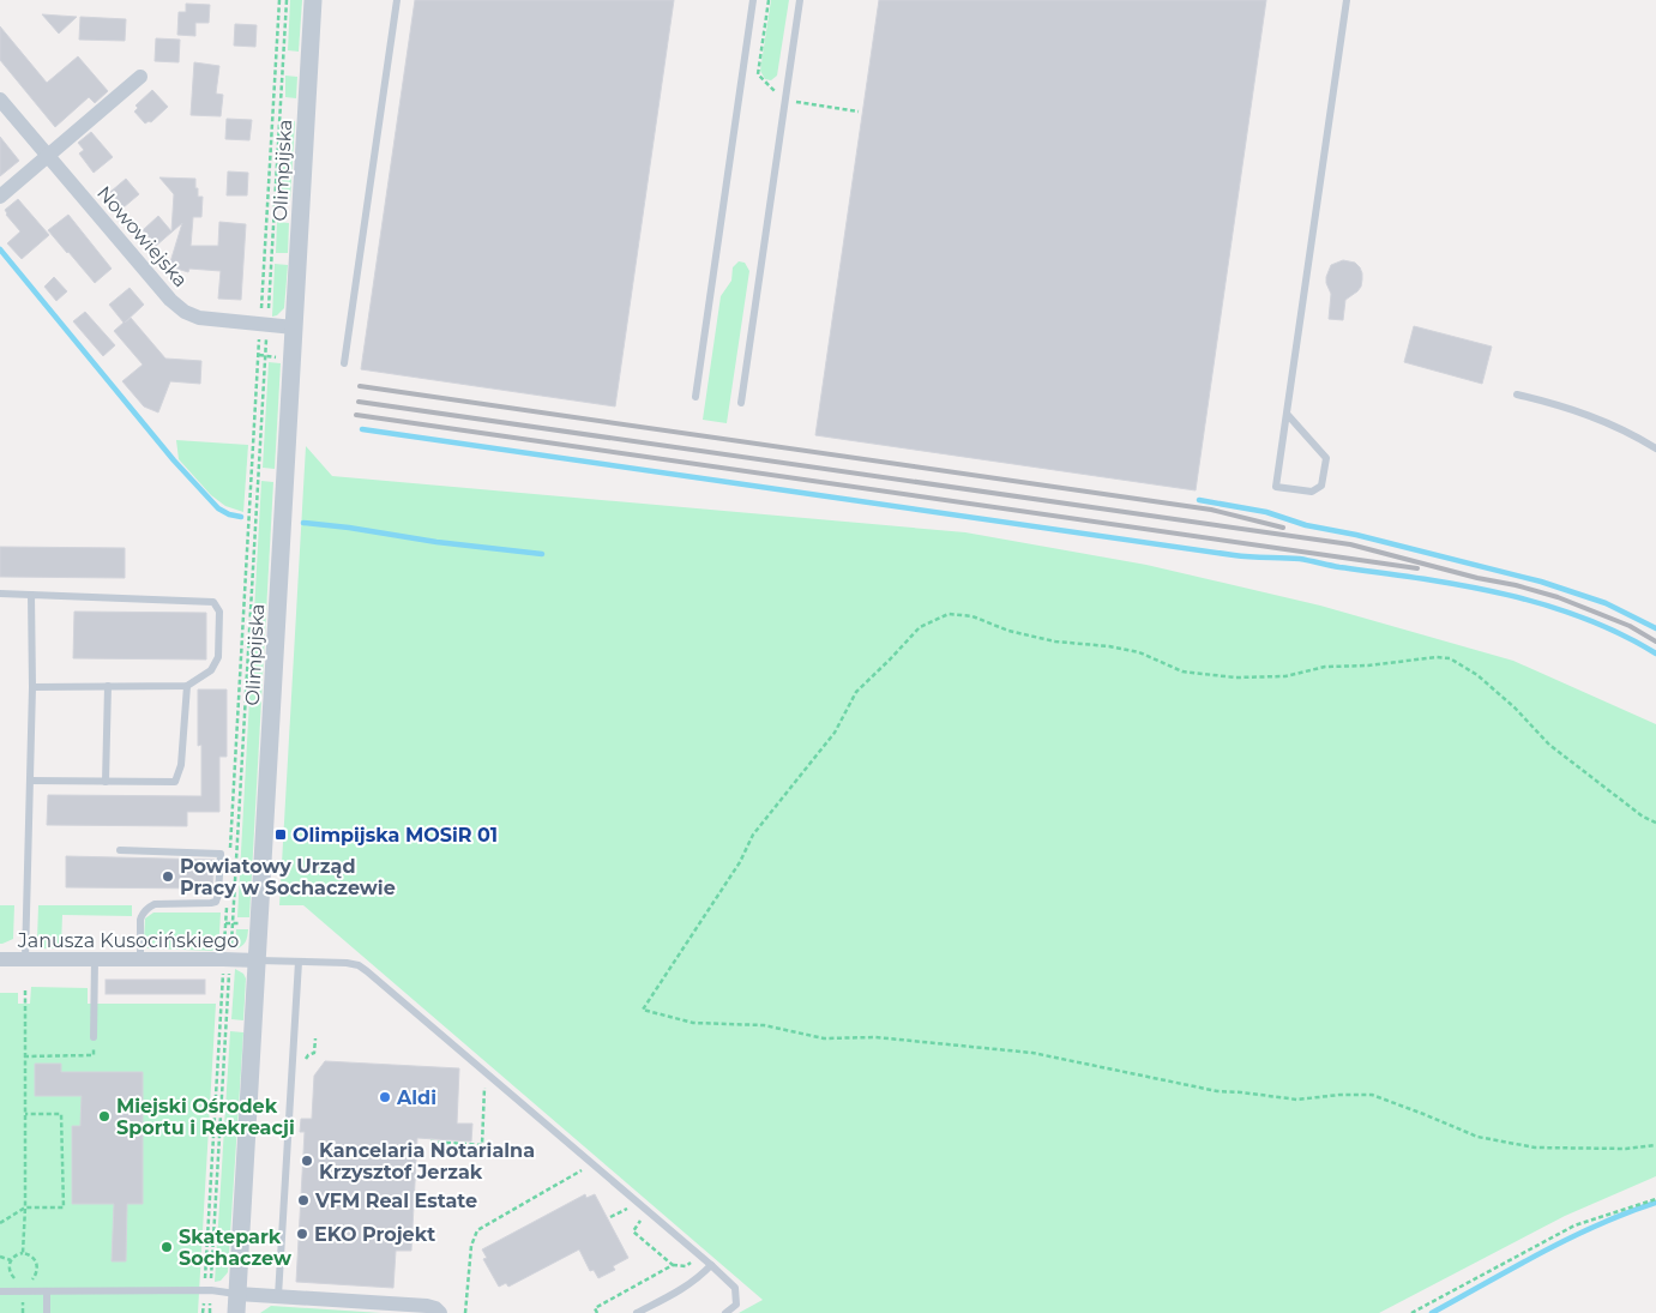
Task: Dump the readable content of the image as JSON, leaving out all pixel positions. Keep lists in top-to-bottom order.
{
  "streets": {
    "street": ["Olimpijska", "Nowowiejska", "Janusza Kusocińskiego"]
  },
  "crossings": [
    ["Olimpijska", "Nowowiejska"],
    ["Olimpijska", "Janusza Kusocińskiego"]
  ],
  "places": {
    "transit": ["Olimpijska MOSiR 01"],
    "other": [
      "Powiatowy Urząd Pracy w Sochaczewie",
      "Aldi",
      "Miejski Ośrodek Sportu i Rekreacji",
      "Kancelaria Notarialna Krzysztof Jerzak",
      "VFM Real Estate",
      "EKO Projekt",
      "Skatepark Sochaczew"
    ]
  }
}
